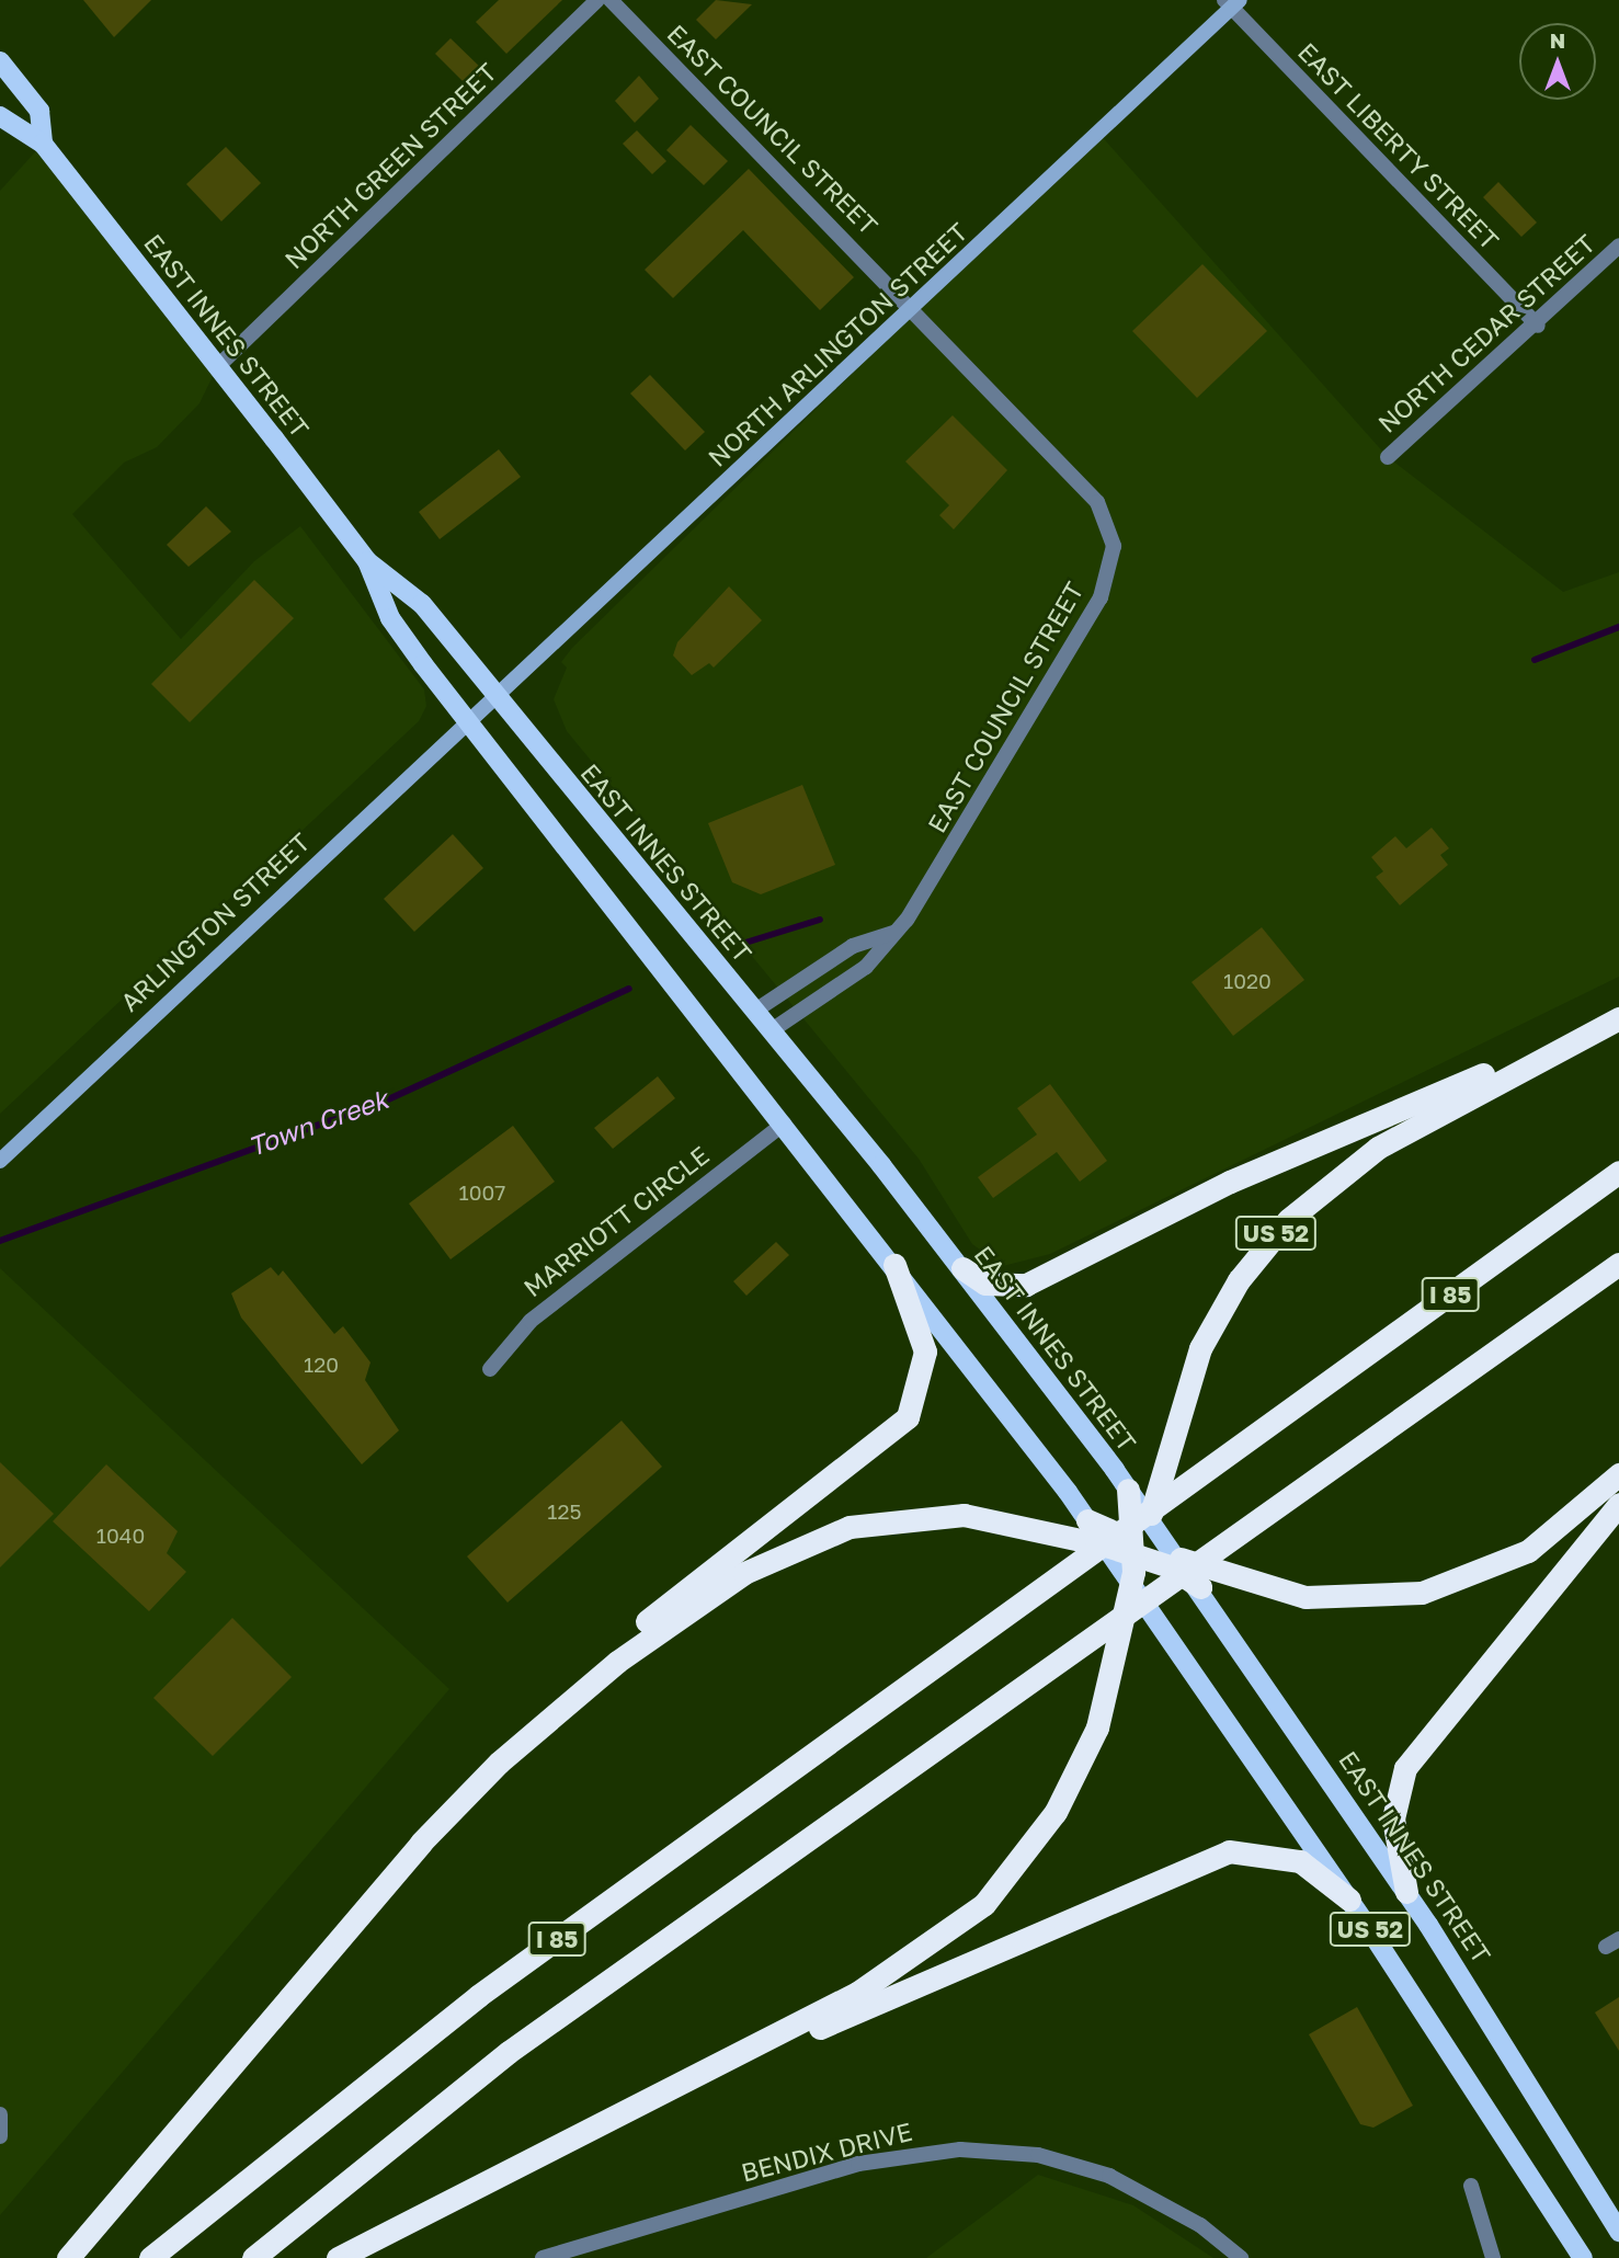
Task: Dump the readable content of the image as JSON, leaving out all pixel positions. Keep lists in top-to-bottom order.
{
  "streets": {
    "highway": ["US 52", "I 85"],
    "main road": ["EAST INNES STREET"],
    "street": [
      "EAST COUNCIL STREET",
      "EAST LIBERTY STREET",
      "NORTH GREEN STREET",
      "NORTH CEDAR STREET",
      "NORTH ARLINGTON STREET",
      "ARLINGTON STREET",
      "MARRIOTT CIRCLE",
      "BENDIX DRIVE"
    ]
  },
  "crossings": [
    ["EAST COUNCIL STREET", "EAST INNES STREET"],
    ["EAST COUNCIL STREET", "NORTH ARLINGTON STREET"],
    ["EAST LIBERTY STREET", "NORTH CEDAR STREET"],
    ["EAST LIBERTY STREET", "NORTH ARLINGTON STREET"],
    ["NORTH GREEN STREET", "EAST INNES STREET"],
    ["EAST INNES STREET", "NORTH ARLINGTON STREET"],
    ["EAST INNES STREET", "ARLINGTON STREET"],
    ["EAST INNES STREET", "MARRIOTT CIRCLE"],
    ["EAST INNES STREET", "US 52"],
    ["NORTH ARLINGTON STREET", "ARLINGTON STREET"]
  ],
  "water": ["Town Creek"],
  "house_numbers": [
    "1020",
    "1007",
    "120",
    "125",
    "1040"
  ],
  "north": "top"
}
